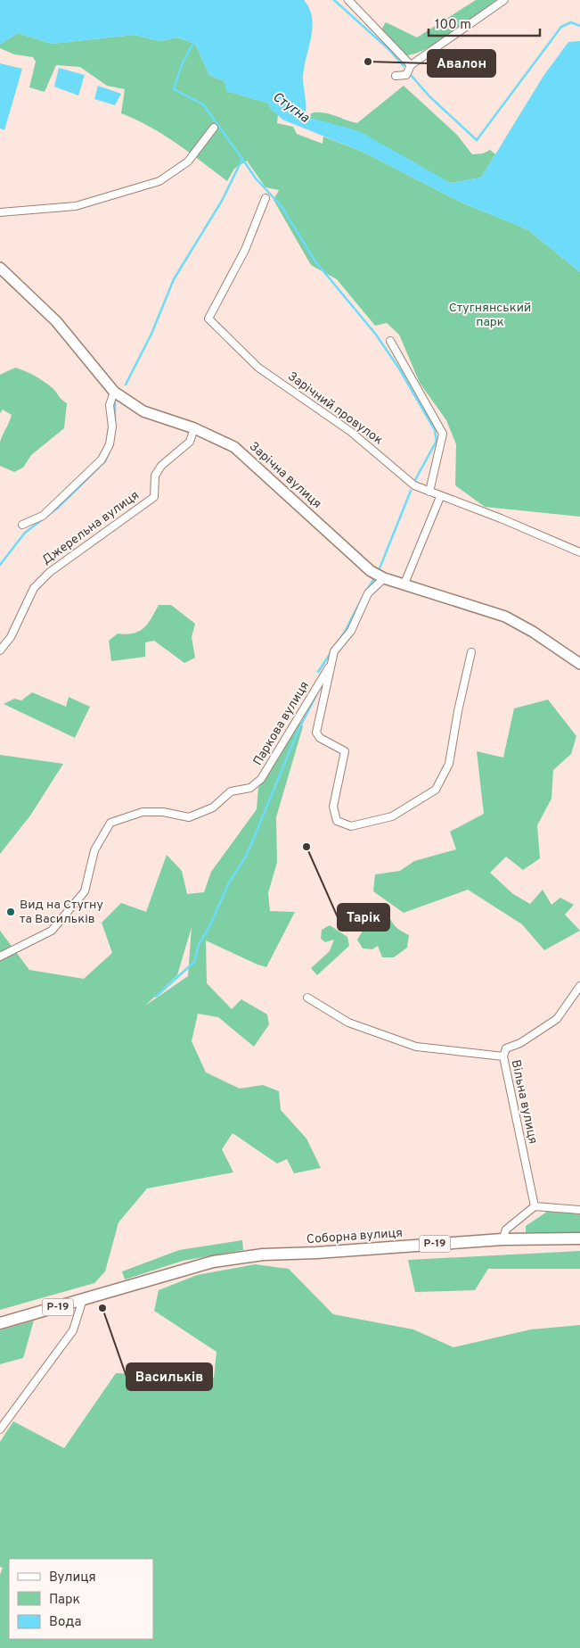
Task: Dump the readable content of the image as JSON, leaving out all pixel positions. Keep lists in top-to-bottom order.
{
  "streets": {
    "main road": ["Соборна вулиця", "Р-19"],
    "street": [
      "Зарічний провулок",
      "Зарічна вулиця",
      "Джерельна вулиця",
      "Паркова вулиця",
      "Вільна вулиця"
    ]
  },
  "crossings": [
    ["Зарічна вулиця", "Джерельна вулиця"],
    ["Соборна вулиця", "Р-19"]
  ],
  "water": ["Стугна"],
  "parks": ["Стугнянський парк"],
  "places": [
    "Авалон",
    "Тарік",
    "Вид на Стугну та Васильків",
    "Васильків"
  ],
  "legend": ["Вулиця", "Парк", "Вода"],
  "scale_bar": "100 m"
}
